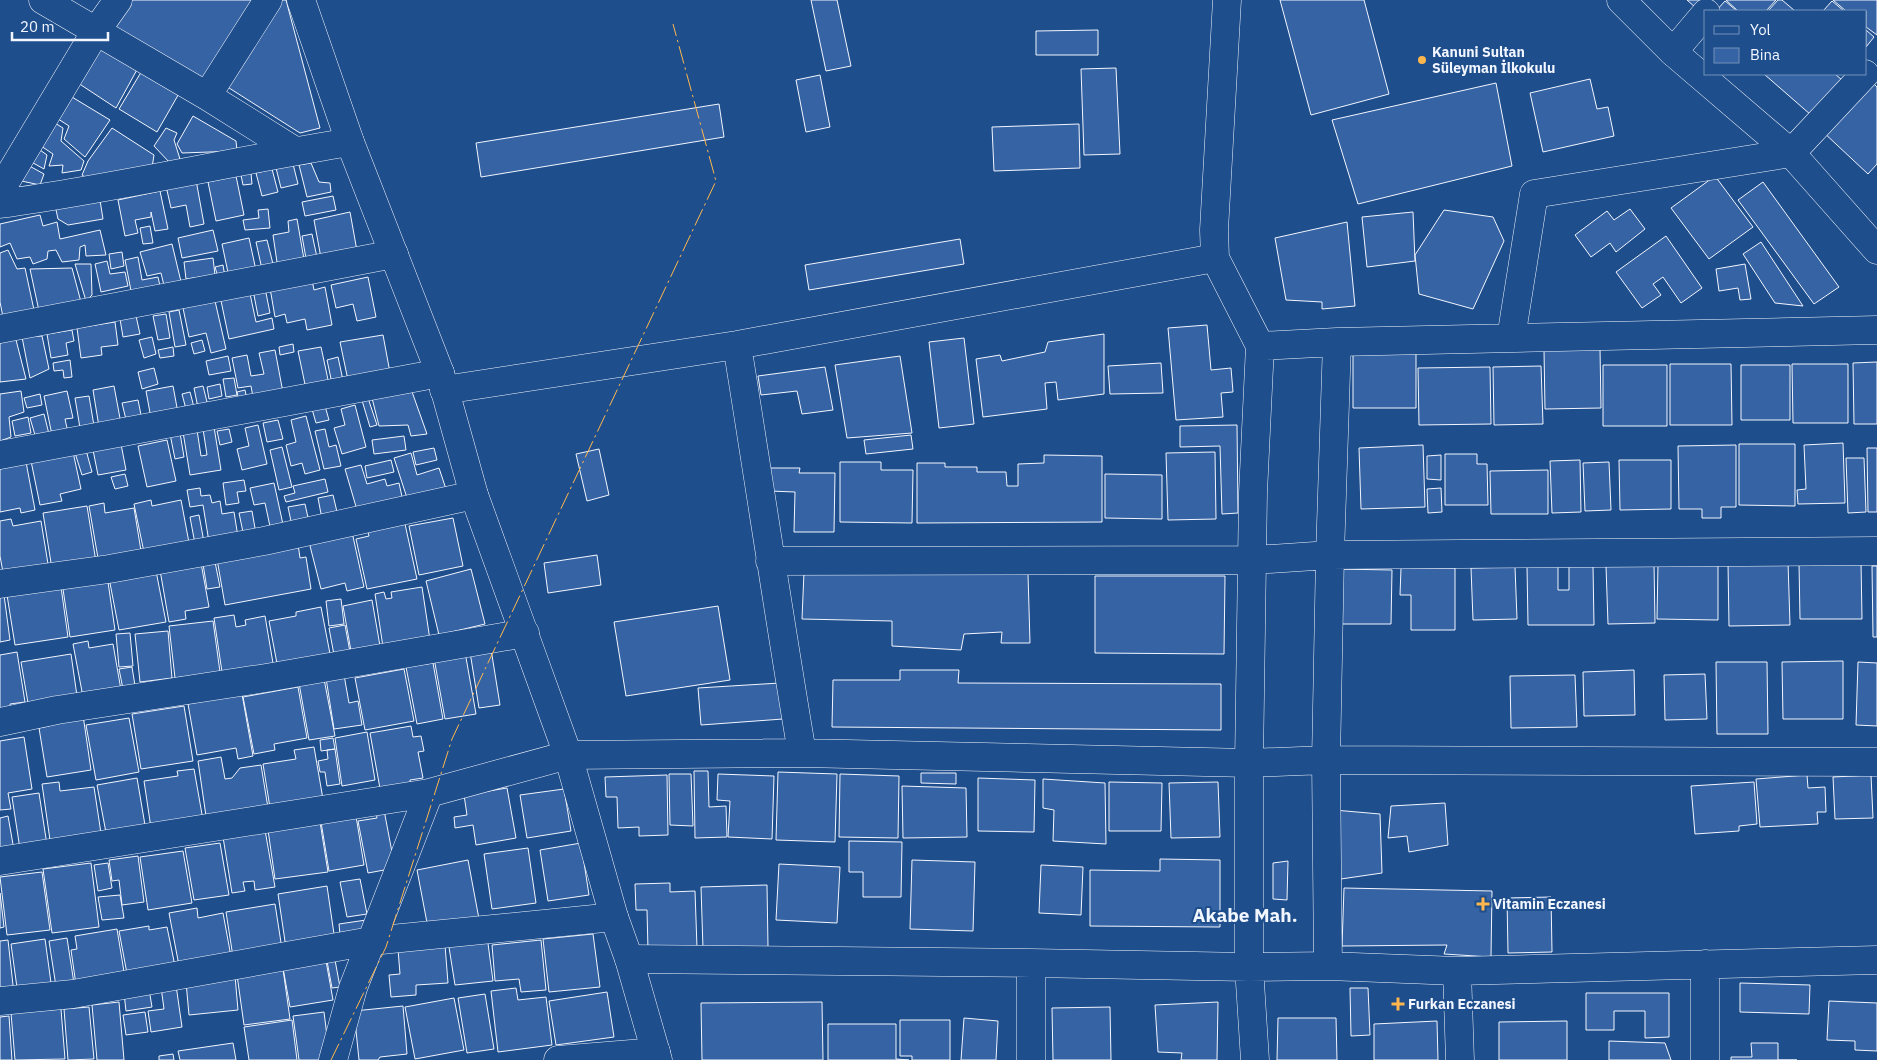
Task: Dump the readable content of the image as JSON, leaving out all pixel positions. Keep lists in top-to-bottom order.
{
  "districts": ["Akabe Mah."],
  "places": {
    "other": ["Kanuni Sultan Süleyman İlkokulu"],
    "health": ["Vitamin Eczanesi", "Furkan Eczanesi"]
  },
  "legend": ["Yol", "Bina"],
  "scale_bar": "20 m"
}
